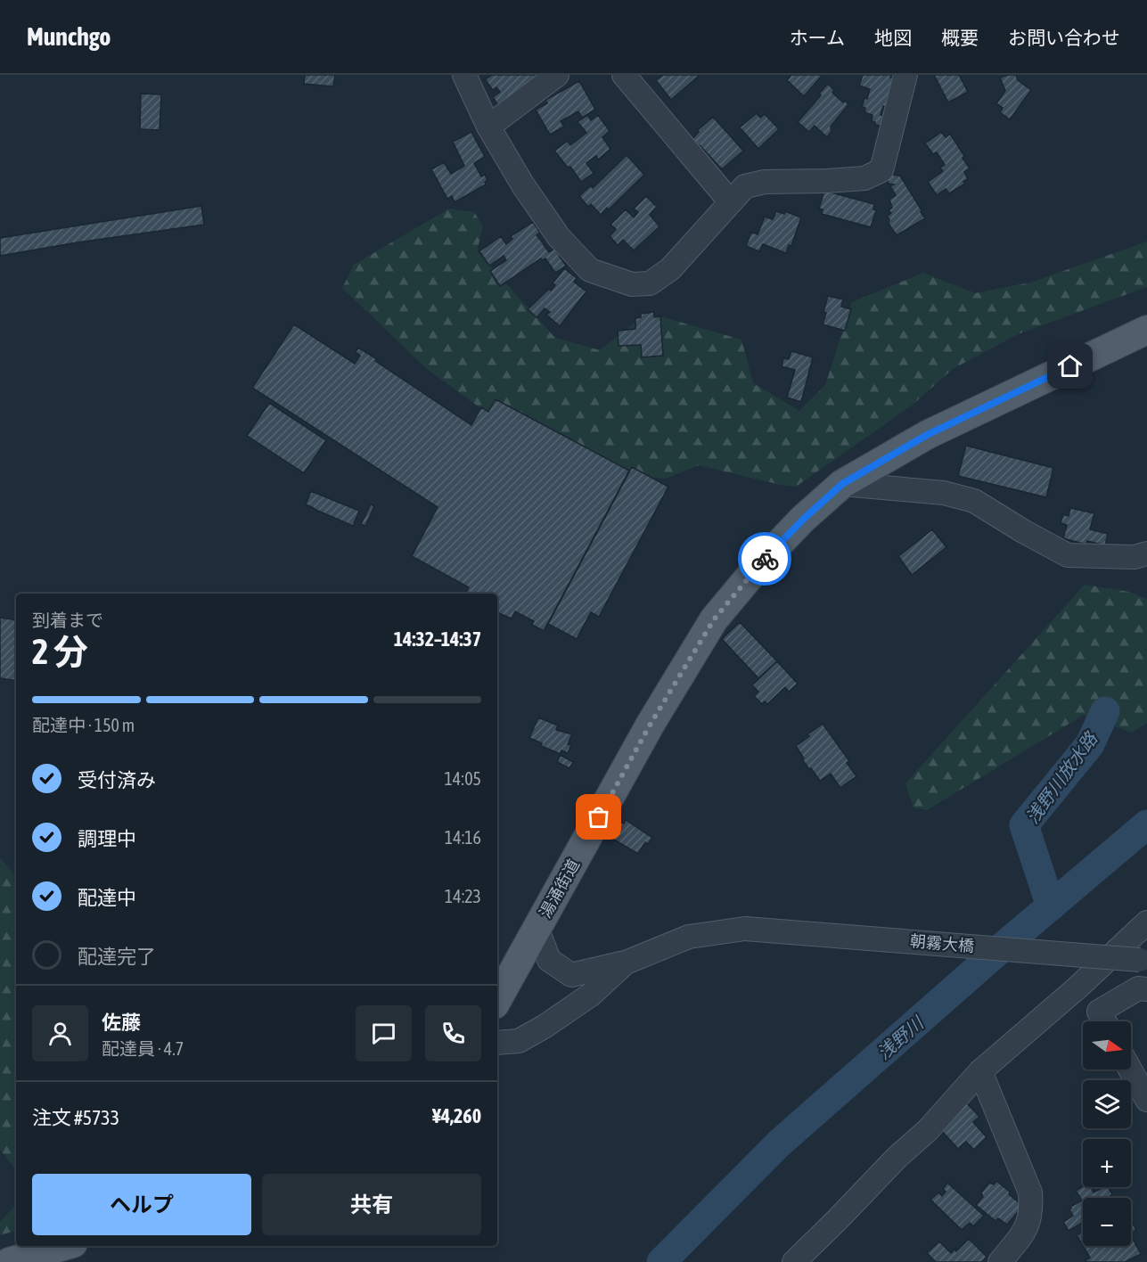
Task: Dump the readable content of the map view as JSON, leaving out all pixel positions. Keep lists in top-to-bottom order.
{
  "streets": {
    "main road": ["湯涌街道"],
    "street": ["朝霧大橋"]
  },
  "water": ["浅野川放水路", "浅野川"],
  "north": "right",
  "page": {
    "header": "Munchgo",
    "nav": [
      "ホーム",
      "地図",
      "概要",
      "お問い合わせ"
    ],
    "heading": ["2 分", "到着まで", "14:32–14:37"],
    "panel": [
      "佐藤",
      "配達員 · 4.7",
      "注文 #5733",
      "¥4,260"
    ],
    "bar": "配達中 · 150 m",
    "list": [
      ["受付済み", "14:05"],
      ["調理中", "14:16"],
      ["配達中", "14:23"],
      "配達完了"
    ],
    "map_buttons": ["+", "−"],
    "buttons": ["ヘルプ", "共有"]
  }
}
